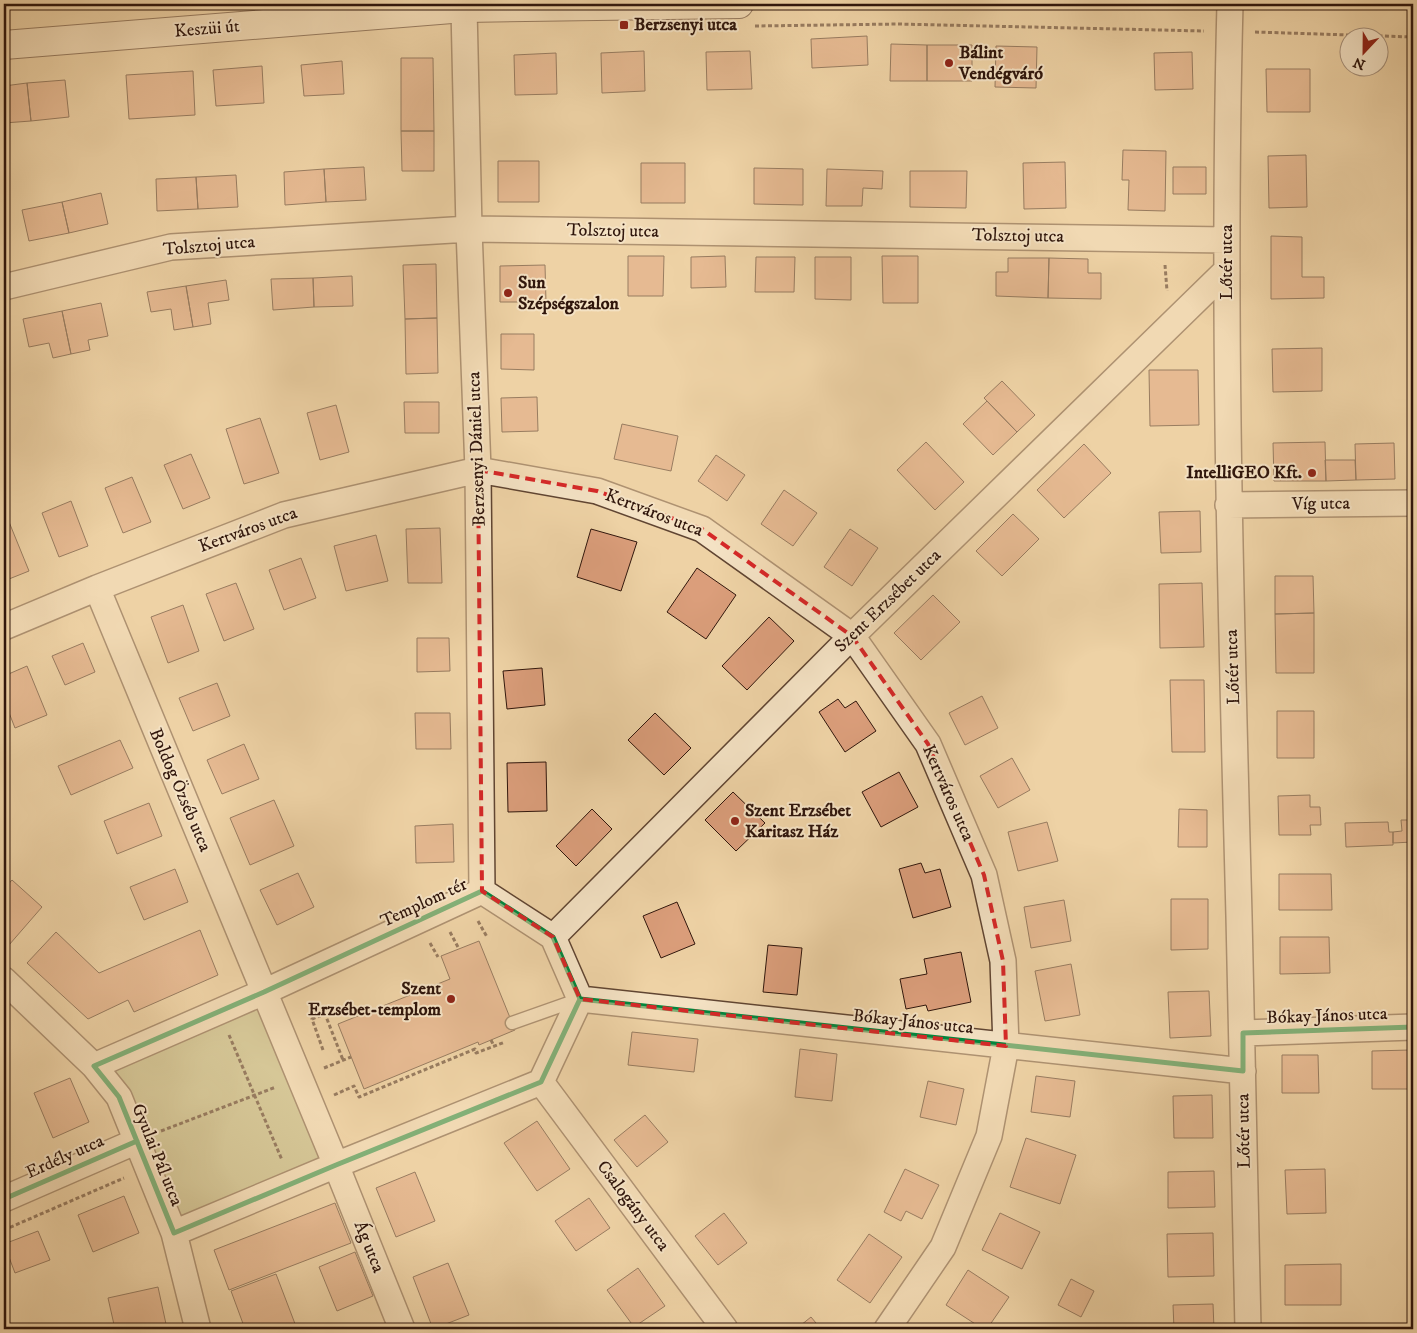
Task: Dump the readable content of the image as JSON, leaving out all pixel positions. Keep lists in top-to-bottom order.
{
  "streets": {
    "street": [
      "Keszüi út",
      "Tolsztoj utca",
      "Lőtér utca",
      "Berzsenyi Dániel utca",
      "Víg utca",
      "Kertváros utca",
      "Szent Erzsébet utca",
      "Boldog Özséb utca",
      "Templom tér",
      "Bókay János utca",
      "Gyulai Pál utca",
      "Erdély utca",
      "Csalogány utca",
      "Ág utca"
    ]
  },
  "crossings": [
    ["Keszüi út", "Berzsenyi Dániel utca"],
    ["Tolsztoj utca", "Lőtér utca"],
    ["Tolsztoj utca", "Berzsenyi Dániel utca"],
    ["Lőtér utca", "Víg utca"],
    ["Lőtér utca", "Szent Erzsébet utca"],
    ["Lőtér utca", "Bókay János utca"],
    ["Berzsenyi Dániel utca", "Kertváros utca"],
    ["Berzsenyi Dániel utca", "Templom tér"],
    ["Kertváros utca", "Szent Erzsébet utca"],
    ["Kertváros utca", "Boldog Özséb utca"],
    ["Kertváros utca", "Bókay János utca"],
    ["Szent Erzsébet utca", "Templom tér"],
    ["Boldog Özséb utca", "Templom tér"],
    ["Templom tér", "Gyulai Pál utca"],
    ["Gyulai Pál utca", "Erdély utca"]
  ],
  "places": {
    "transit": ["Berzsenyi utca"],
    "other": [
      "Bálint Vendégváró",
      "Sun Szépségszalon",
      "IntelliGEO Kft.",
      "Szent Erzsébet Karitasz Ház",
      "Szent Erzsébet-templom"
    ]
  },
  "north": "bottom"
}
